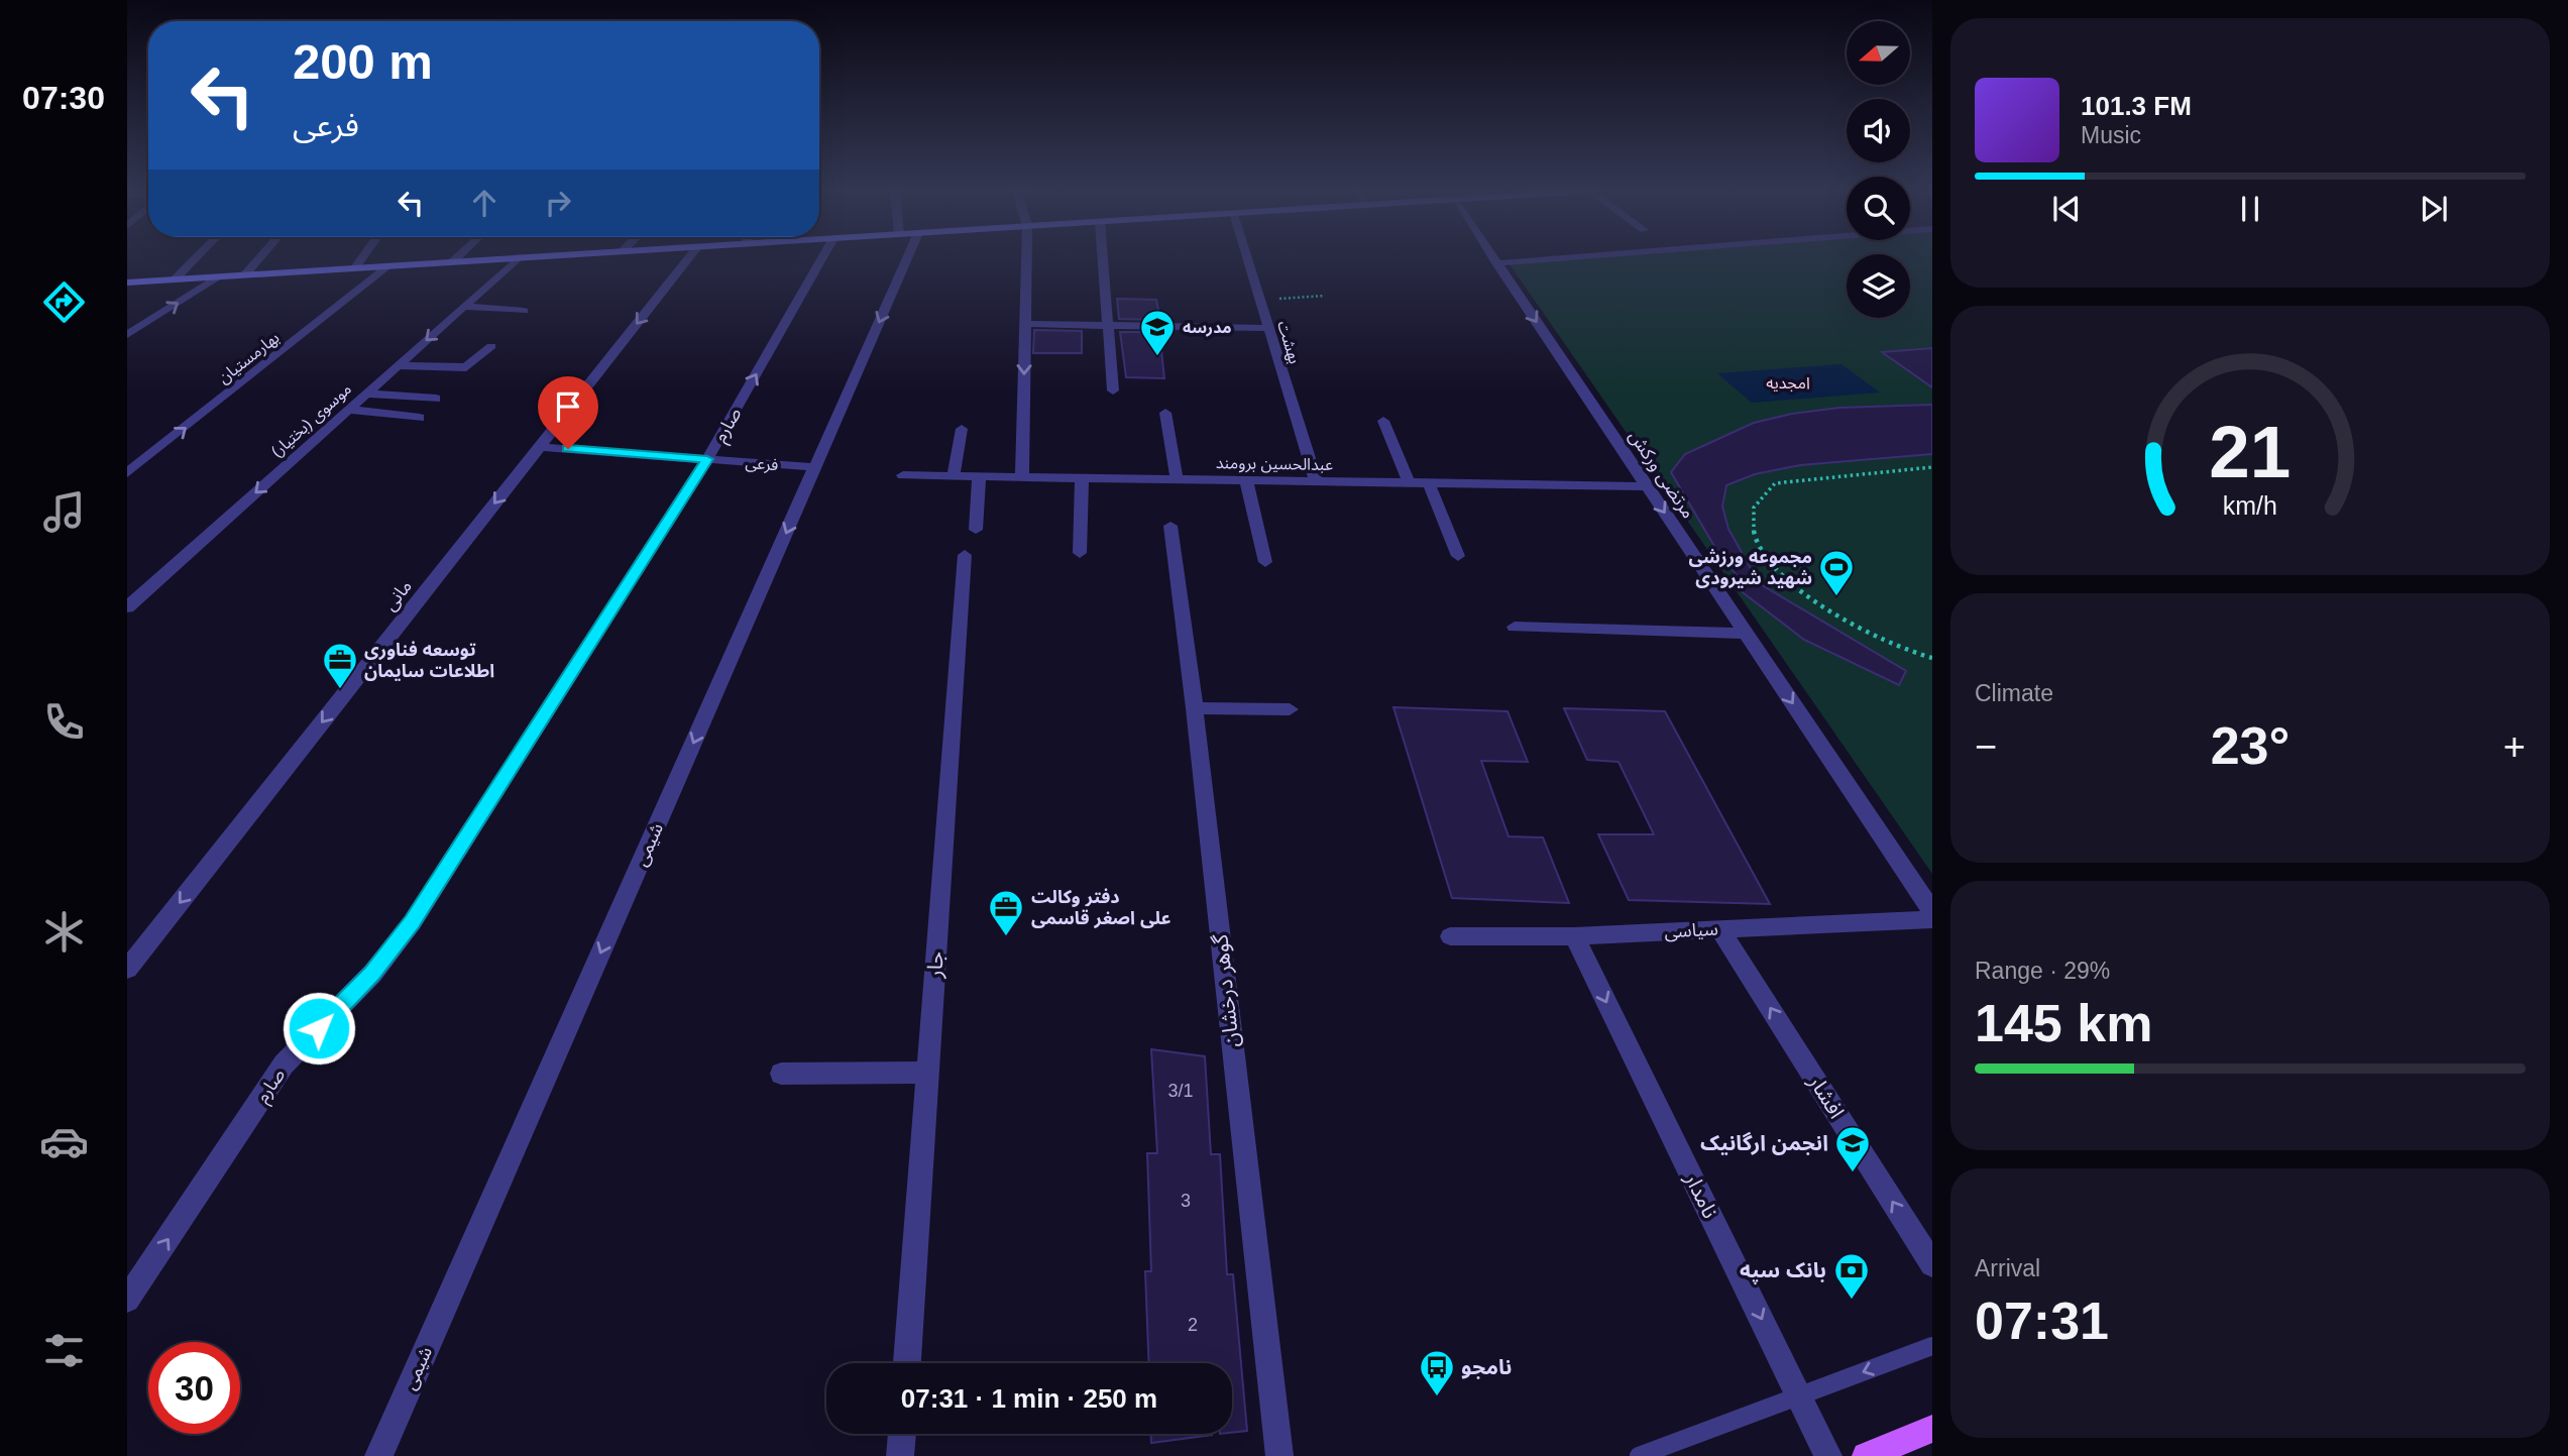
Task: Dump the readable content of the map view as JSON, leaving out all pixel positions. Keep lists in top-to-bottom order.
{
  "streets": {
    "street": [
      "بهشت",
      "بهارمستیان",
      "موسوی (بختیار)",
      "صارم",
      "فرعی",
      "عبدالحسین برومند",
      "مرتضی ورکش",
      "مانی",
      "شیمی",
      "سیاسی",
      "جار",
      "گوهر درخشان",
      "افشار",
      "نامدار"
    ]
  },
  "crossings": [
    ["بهشت", "عبدالحسین برومند"],
    ["صارم", "فرعی"],
    ["فرعی", "مانی"],
    ["فرعی", "شیمی"],
    ["عبدالحسین برومند", "مرتضی ورکش"],
    ["سیاسی", "افشار"],
    ["سیاسی", "نامدار"]
  ],
  "one_way": [
    "موسوی (بختیار)",
    "صارم",
    "مرتضی ورکش",
    "مانی",
    "شیمی",
    "افشار",
    "نامدار"
  ],
  "districts": ["امجدیه"],
  "places": {
    "school or university": ["مدرسه", "انجمن ارگانیک"],
    "sports": ["مجموعه ورزشی شهید شیرودی"],
    "office": ["توسعه فناوری اطلاعات سایمان", "دفتر وکالت علی اصغر قاسمی"],
    "bank": ["بانک سپه"],
    "bus stop": ["نامجو"]
  },
  "house_numbers": ["3/1", "3", "2"],
  "north": "left",
  "page": {
    "tabs": "07:30",
    "turn": ["200 m", "فرعی"],
    "song": ["101.3 FM", "Music"],
    "tile": [
      "Climate",
      ["Range · 29%", "145 km"],
      ["Arrival", "07:31"]
    ],
    "heat": ["−", "23°", "+"],
    "limit": "30",
    "trip": "07:31 · 1 min · 250 m",
    "gauge": ["21", "km/h"]
  }
}
